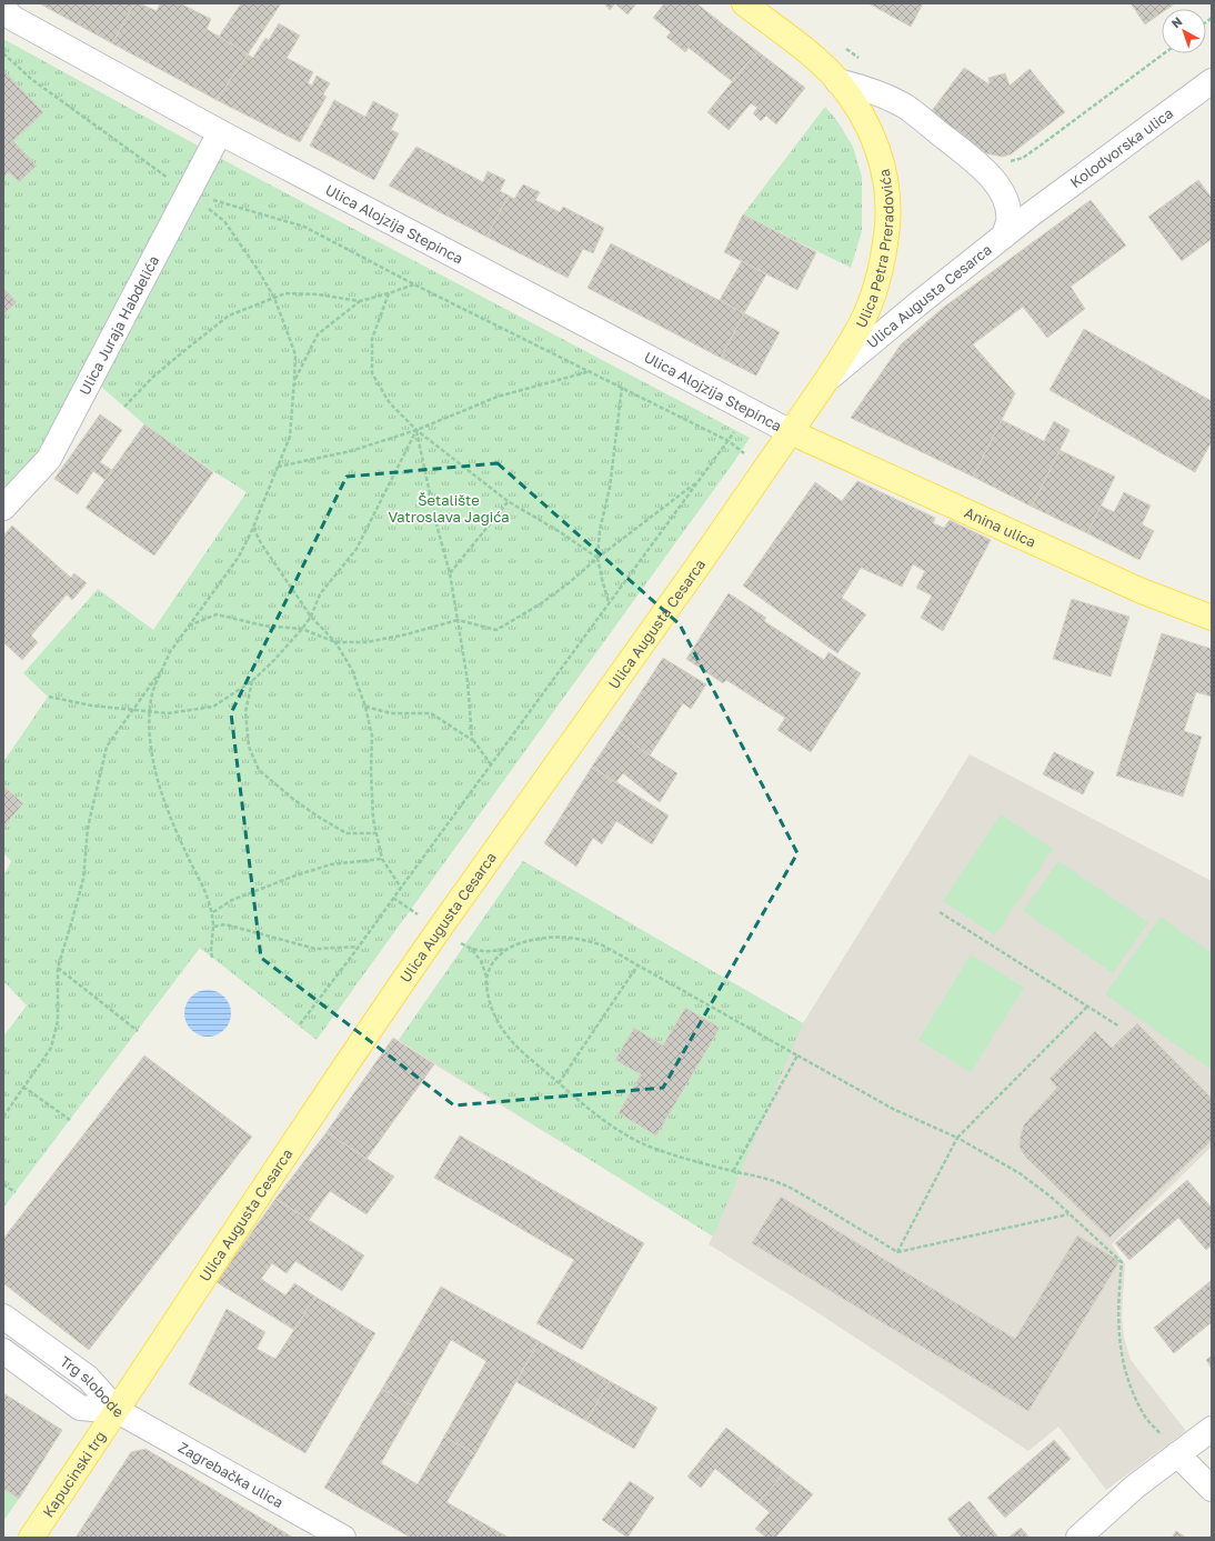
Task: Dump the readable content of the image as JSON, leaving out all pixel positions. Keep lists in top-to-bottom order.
{
  "streets": {
    "main road": [
      "Ulica Petra Preradovića",
      "Ulica Augusta Cesarca",
      "Anina ulica",
      "Kapucinski trg"
    ],
    "street": [
      "Kolodvorska ulica",
      "Ulica Alojzija Stepinca",
      "Ulica Juraja Habdelića",
      "Trg slobode",
      "Zagrebačka ulica"
    ]
  },
  "crossings": [
    ["Kolodvorska ulica", "Ulica Augusta Cesarca"],
    ["Ulica Alojzija Stepinca", "Ulica Petra Preradovića"],
    ["Ulica Alojzija Stepinca", "Ulica Augusta Cesarca"],
    ["Ulica Alojzija Stepinca", "Ulica Juraja Habdelića"],
    ["Ulica Alojzija Stepinca", "Anina ulica"],
    ["Ulica Petra Preradovića", "Ulica Augusta Cesarca"],
    ["Ulica Petra Preradovića", "Anina ulica"],
    ["Ulica Augusta Cesarca", "Anina ulica"],
    ["Ulica Augusta Cesarca", "Trg slobode"],
    ["Ulica Augusta Cesarca", "Kapucinski trg"],
    ["Ulica Augusta Cesarca", "Zagrebačka ulica"],
    ["Trg slobode", "Kapucinski trg"],
    ["Trg slobode", "Zagrebačka ulica"],
    ["Kapucinski trg", "Zagrebačka ulica"]
  ],
  "parks": ["Šetalište Vatroslava Jagića"],
  "north": "top left"
}
